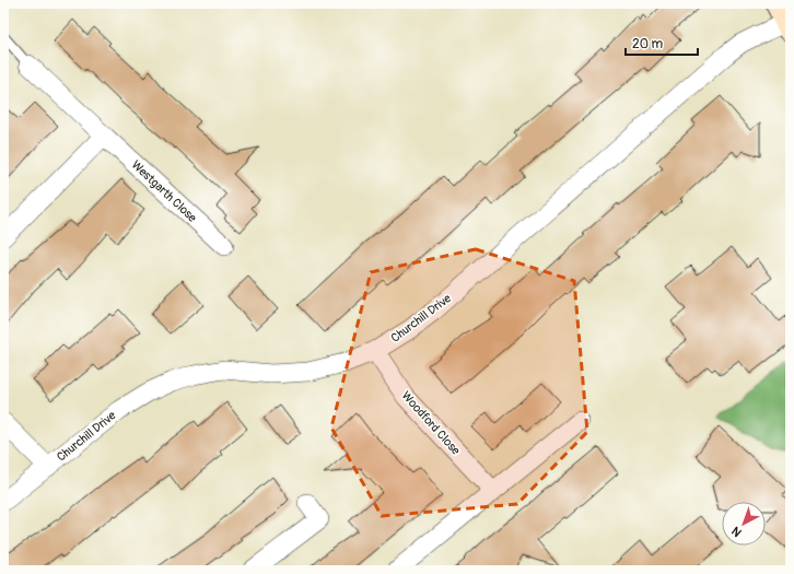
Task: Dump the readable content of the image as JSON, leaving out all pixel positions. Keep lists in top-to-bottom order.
{
  "streets": {
    "street": ["Westgarth Close", "Churchill Drive", "Woodford Close"]
  },
  "crossings": [
    ["Churchill Drive", "Woodford Close"]
  ],
  "scale_bar": "20 m",
  "north": "bottom left"
}
